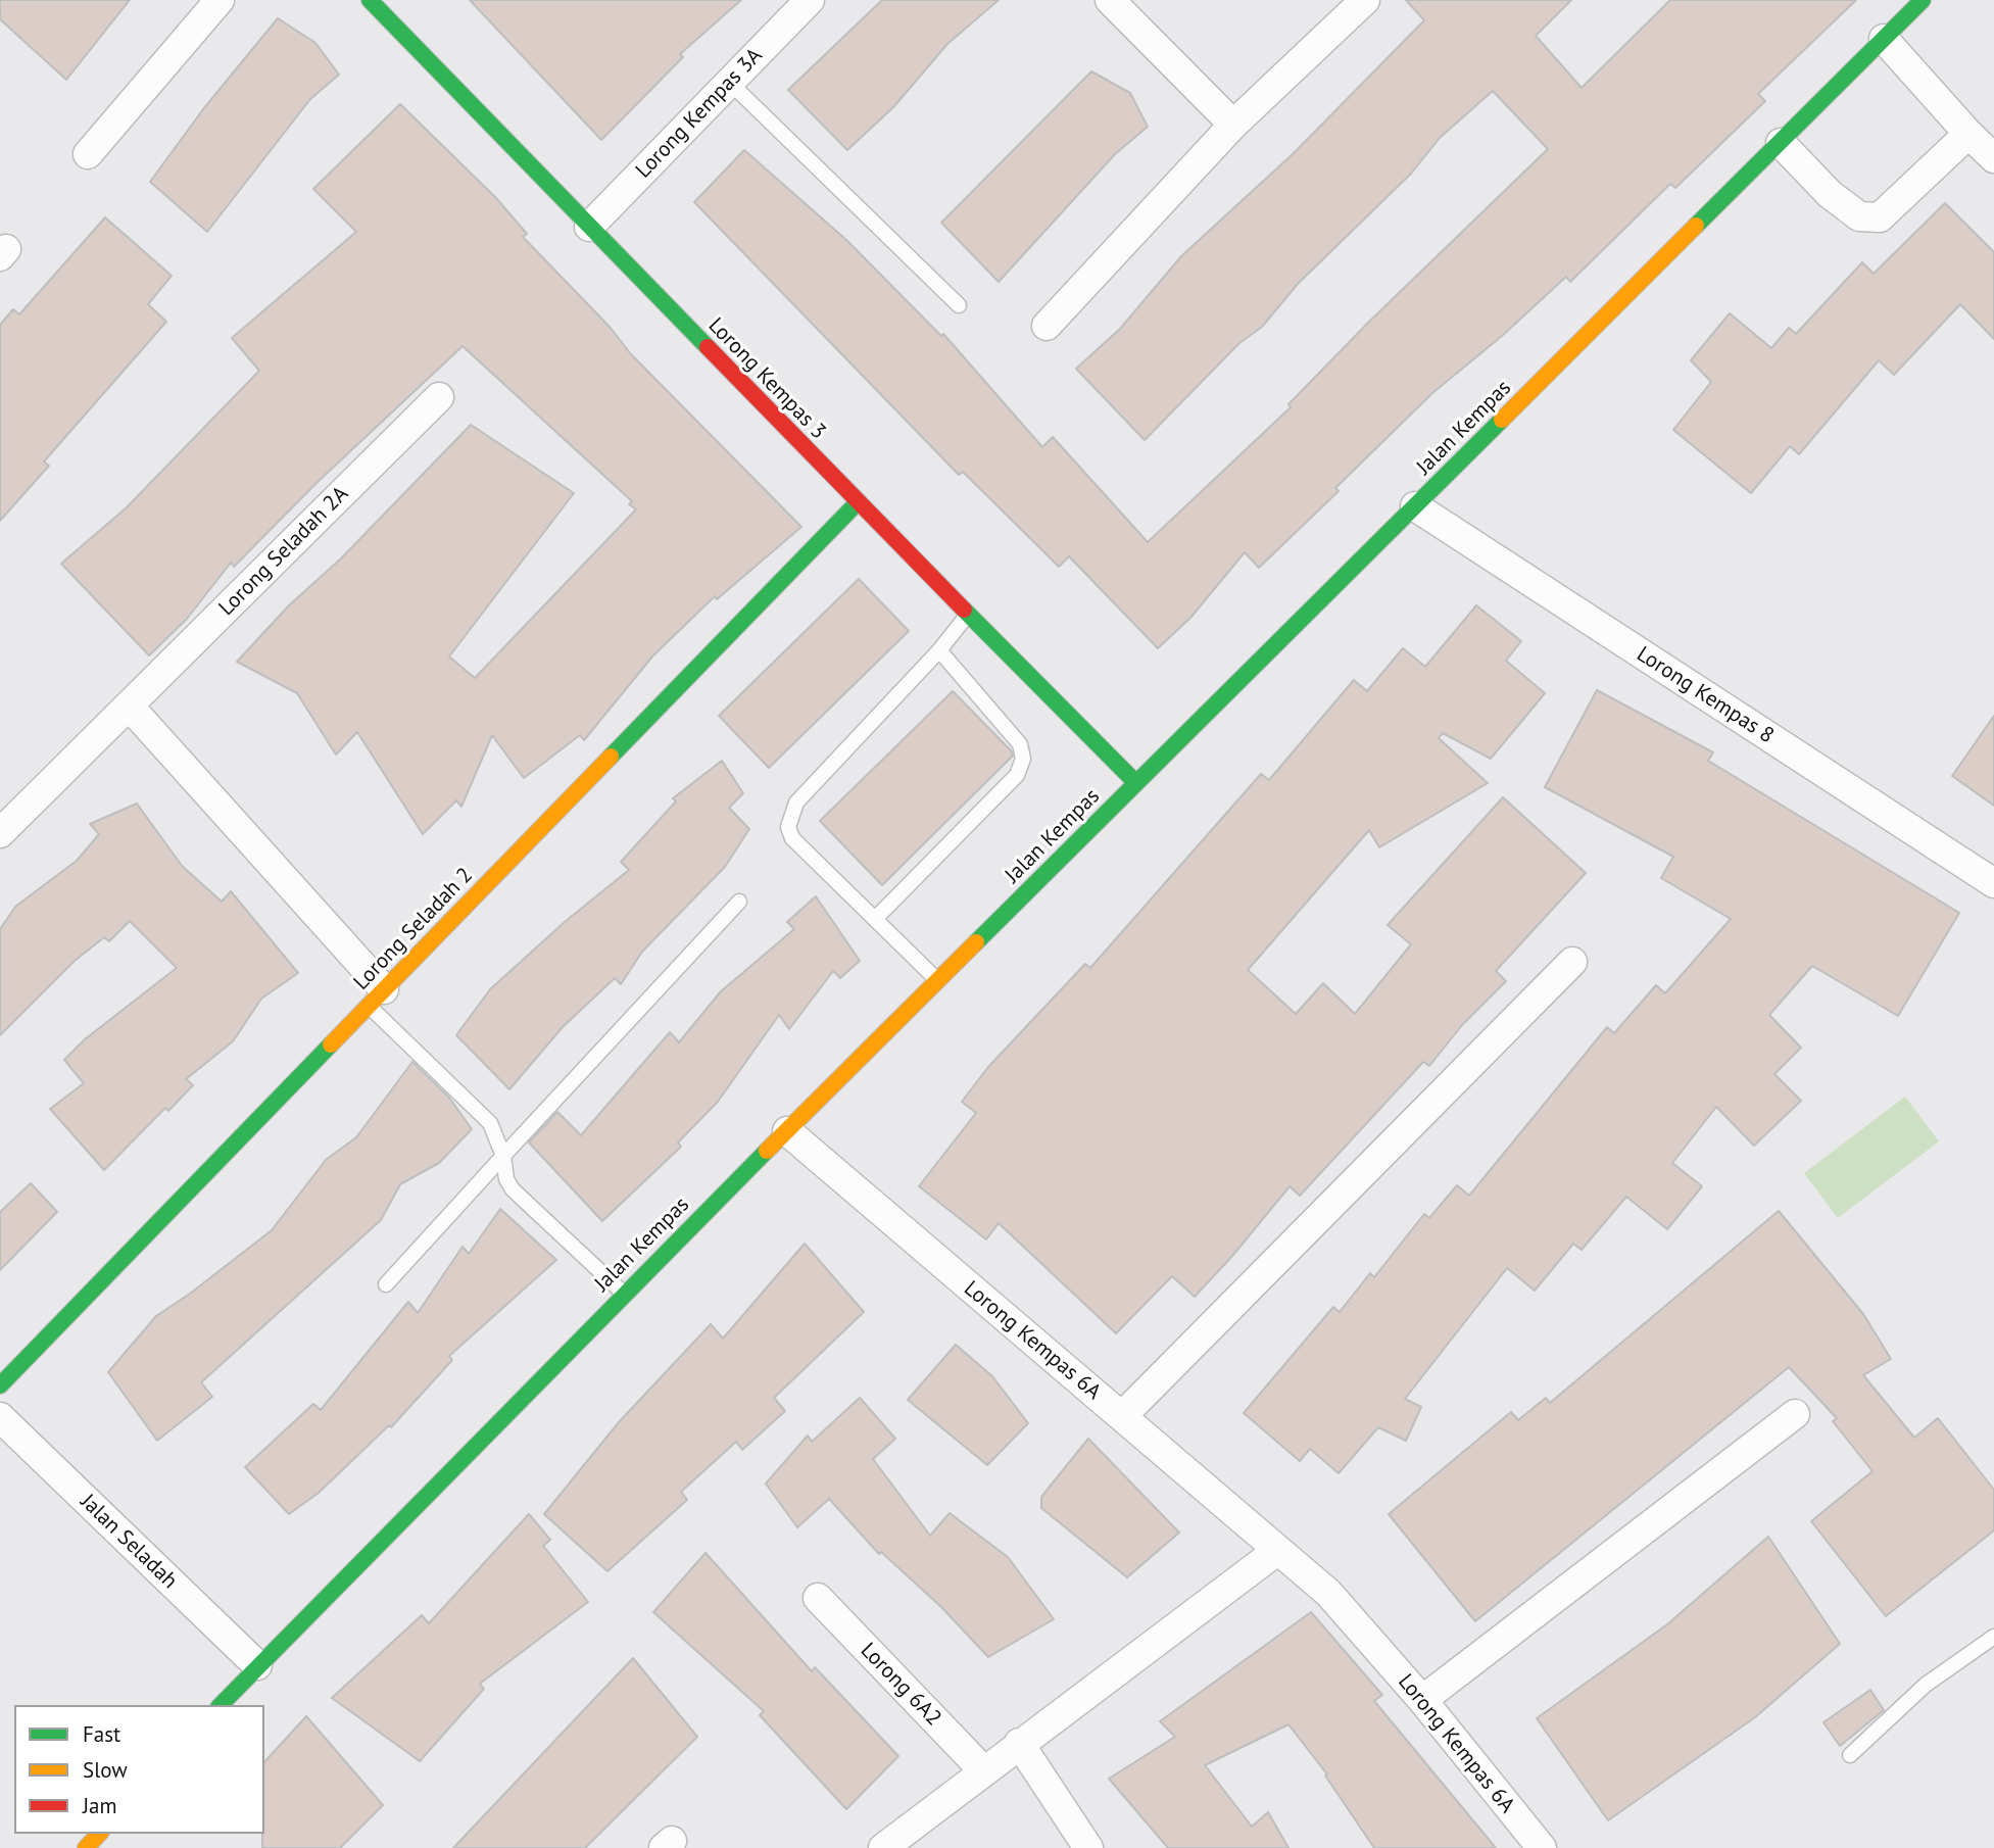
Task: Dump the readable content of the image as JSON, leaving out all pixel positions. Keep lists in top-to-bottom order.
{
  "streets": {
    "street": [
      "Lorong Kempas 3A",
      "Lorong Kempas 3",
      "Jalan Kempas",
      "Lorong Seladah 2A",
      "Lorong Kempas 8",
      "Lorong Seladah 2",
      "Lorong Kempas 6A",
      "Jalan Seladah",
      "Lorong 6A2"
    ]
  },
  "crossings": [
    ["Lorong Kempas 3A", "Lorong Kempas 3"],
    ["Lorong Kempas 3", "Jalan Kempas"],
    ["Lorong Kempas 3", "Lorong Seladah 2"],
    ["Jalan Kempas", "Lorong Kempas 8"],
    ["Jalan Kempas", "Lorong Kempas 6A"],
    ["Jalan Kempas", "Jalan Seladah"]
  ],
  "legend": ["Fast", "Slow", "Jam"]
}
